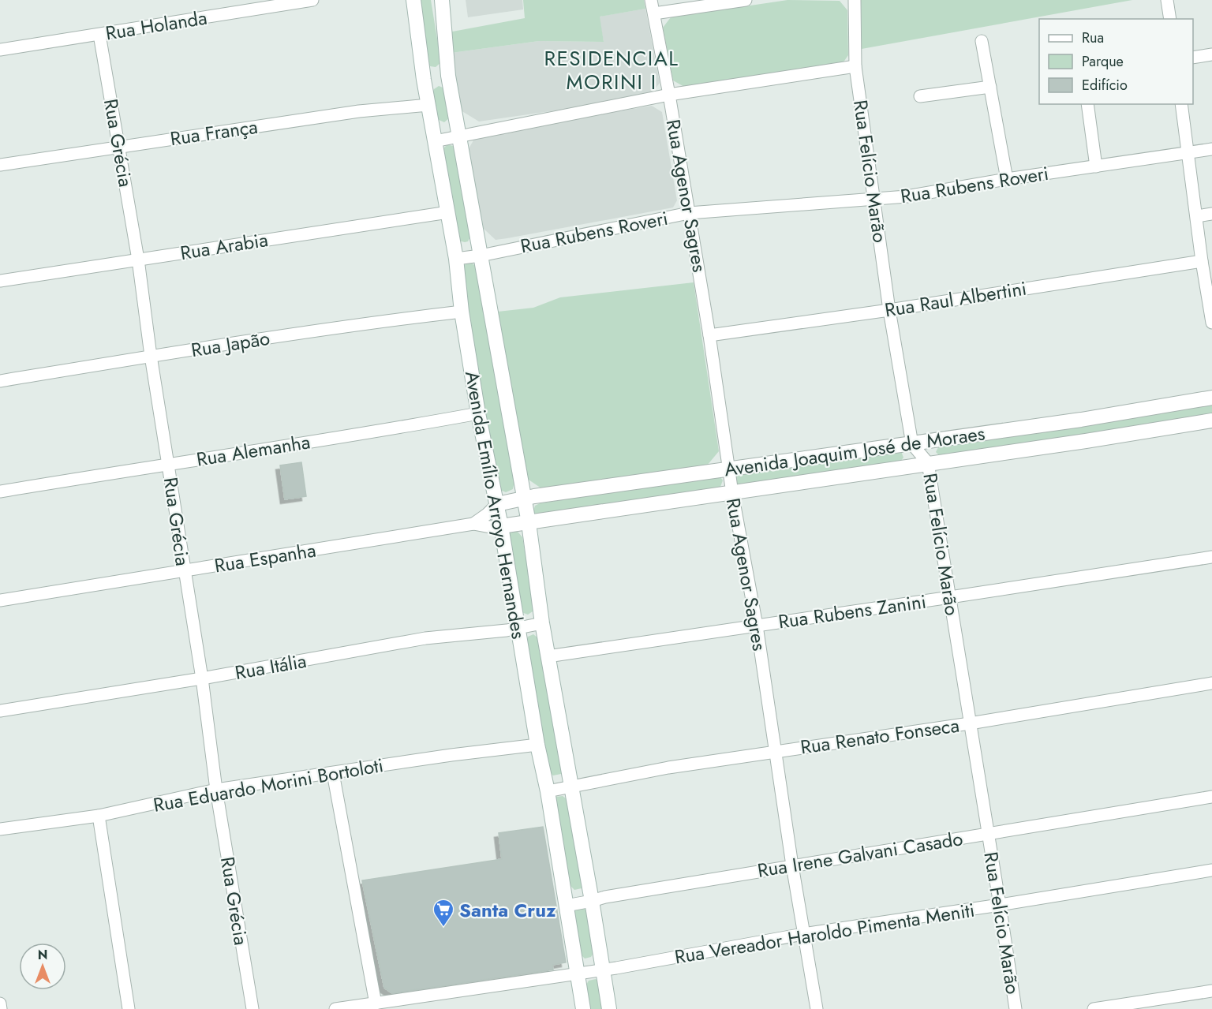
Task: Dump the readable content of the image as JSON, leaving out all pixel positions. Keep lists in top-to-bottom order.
{
  "streets": {
    "main road": ["Avenida Joaquim José de Moraes", "Avenida Emílio Arroyo Hernandes"],
    "street": [
      "Rua Holanda",
      "Rua França",
      "Rua Grécia",
      "Rua Felício Marão",
      "Rua Rubens Roveri",
      "Rua Agenor Sagres",
      "Rua Arabia",
      "Rua Raul Albertini",
      "Rua Japão",
      "Rua Alemanha",
      "Rua Espanha",
      "Rua Rubens Zanini",
      "Rua Itália",
      "Rua Renato Fonseca",
      "Rua Eduardo Morini Bortoloti",
      "Rua Irene Galvani Casado",
      "Rua Vereador Haroldo Pimenta Meniti"
    ]
  },
  "crossings": [
    ["Rua Holanda", "Rua Grécia"],
    ["Rua França", "Rua Grécia"],
    ["Rua França", "Avenida Emílio Arroyo Hernandes"],
    ["Rua Grécia", "Rua Arabia"],
    ["Rua Grécia", "Rua Japão"],
    ["Rua Grécia", "Rua Alemanha"],
    ["Rua Grécia", "Rua Espanha"],
    ["Rua Grécia", "Rua Itália"],
    ["Rua Grécia", "Rua Eduardo Morini Bortoloti"],
    ["Rua Felício Marão", "Rua Rubens Roveri"],
    ["Rua Felício Marão", "Rua Raul Albertini"],
    ["Rua Felício Marão", "Avenida Joaquim José de Moraes"],
    ["Rua Felício Marão", "Rua Rubens Zanini"],
    ["Rua Felício Marão", "Rua Renato Fonseca"],
    ["Rua Felício Marão", "Rua Irene Galvani Casado"],
    ["Rua Felício Marão", "Rua Vereador Haroldo Pimenta Meniti"],
    ["Rua Rubens Roveri", "Rua Agenor Sagres"],
    ["Rua Rubens Roveri", "Avenida Emílio Arroyo Hernandes"],
    ["Rua Agenor Sagres", "Rua Raul Albertini"],
    ["Rua Agenor Sagres", "Avenida Joaquim José de Moraes"],
    ["Rua Agenor Sagres", "Rua Rubens Zanini"],
    ["Rua Agenor Sagres", "Rua Renato Fonseca"],
    ["Rua Agenor Sagres", "Rua Irene Galvani Casado"],
    ["Rua Agenor Sagres", "Rua Vereador Haroldo Pimenta Meniti"],
    ["Rua Arabia", "Avenida Emílio Arroyo Hernandes"],
    ["Rua Japão", "Avenida Emílio Arroyo Hernandes"],
    ["Rua Alemanha", "Avenida Emílio Arroyo Hernandes"],
    ["Avenida Joaquim José de Moraes", "Avenida Emílio Arroyo Hernandes"],
    ["Avenida Joaquim José de Moraes", "Rua Espanha"],
    ["Avenida Emílio Arroyo Hernandes", "Rua Espanha"],
    ["Avenida Emílio Arroyo Hernandes", "Rua Rubens Zanini"],
    ["Avenida Emílio Arroyo Hernandes", "Rua Itália"],
    ["Avenida Emílio Arroyo Hernandes", "Rua Renato Fonseca"],
    ["Avenida Emílio Arroyo Hernandes", "Rua Eduardo Morini Bortoloti"],
    ["Avenida Emílio Arroyo Hernandes", "Rua Irene Galvani Casado"],
    ["Avenida Emílio Arroyo Hernandes", "Rua Vereador Haroldo Pimenta Meniti"]
  ],
  "districts": ["RESIDENCIAL MORINI I"],
  "places": {
    "supermarket": ["Santa Cruz"]
  },
  "legend": ["Rua", "Parque", "Edifício"],
  "north": "top"
}
